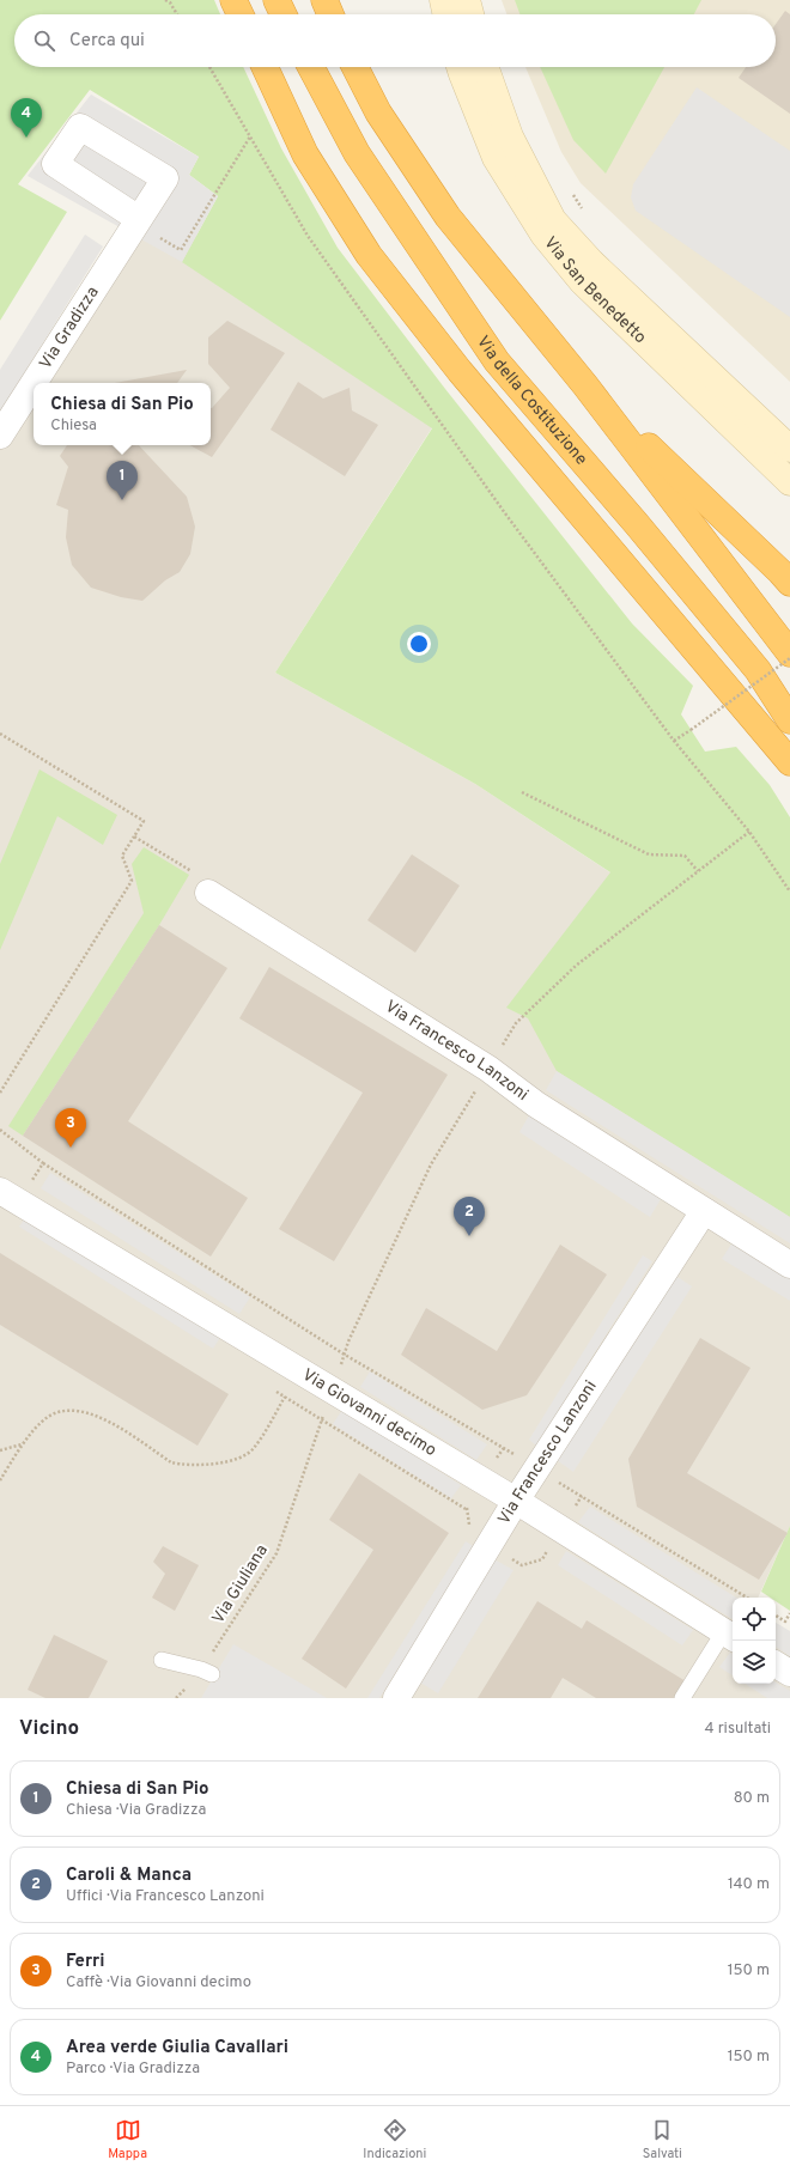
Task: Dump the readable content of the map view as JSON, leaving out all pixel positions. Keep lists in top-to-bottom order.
{
  "streets": {
    "highway": ["Via della Costituzione"],
    "street": [
      "Via San Benedetto",
      "Via Gradizza",
      "Via Francesco Lanzoni",
      "Via Giovanni decimo"
    ],
    "path": ["Via Giuliana"]
  },
  "crossings": [
    ["Via Francesco Lanzoni", "Via Giovanni decimo"],
    ["Via Giovanni decimo", "Via Giuliana"]
  ],
  "page": {
    "search": "Cerca qui",
    "pins": [
      "4",
      "1",
      "3",
      "2"
    ],
    "popup": ["Chiesa di San Pio", "Chiesa"],
    "heading": ["Vicino", "4 risultati"],
    "list": [
      {
        "mark": "1",
        "name": "Chiesa di San Pio",
        "note": "Chiesa · Via Gradizza",
        "value": "80 m"
      },
      {
        "mark": "2",
        "name": "Caroli & Manca",
        "note": "Uffici · Via Francesco Lanzoni",
        "value": "140 m"
      },
      {
        "mark": "3",
        "name": "Ferri",
        "note": "Caffè · Via Giovanni decimo",
        "value": "150 m"
      },
      {
        "mark": "4",
        "name": "Area verde Giulia Cavallari",
        "note": "Parco · Via Gradizza",
        "value": "150 m"
      }
    ],
    "nav": ["Mappa", "Indicazioni", "Salvati"]
  }
}
